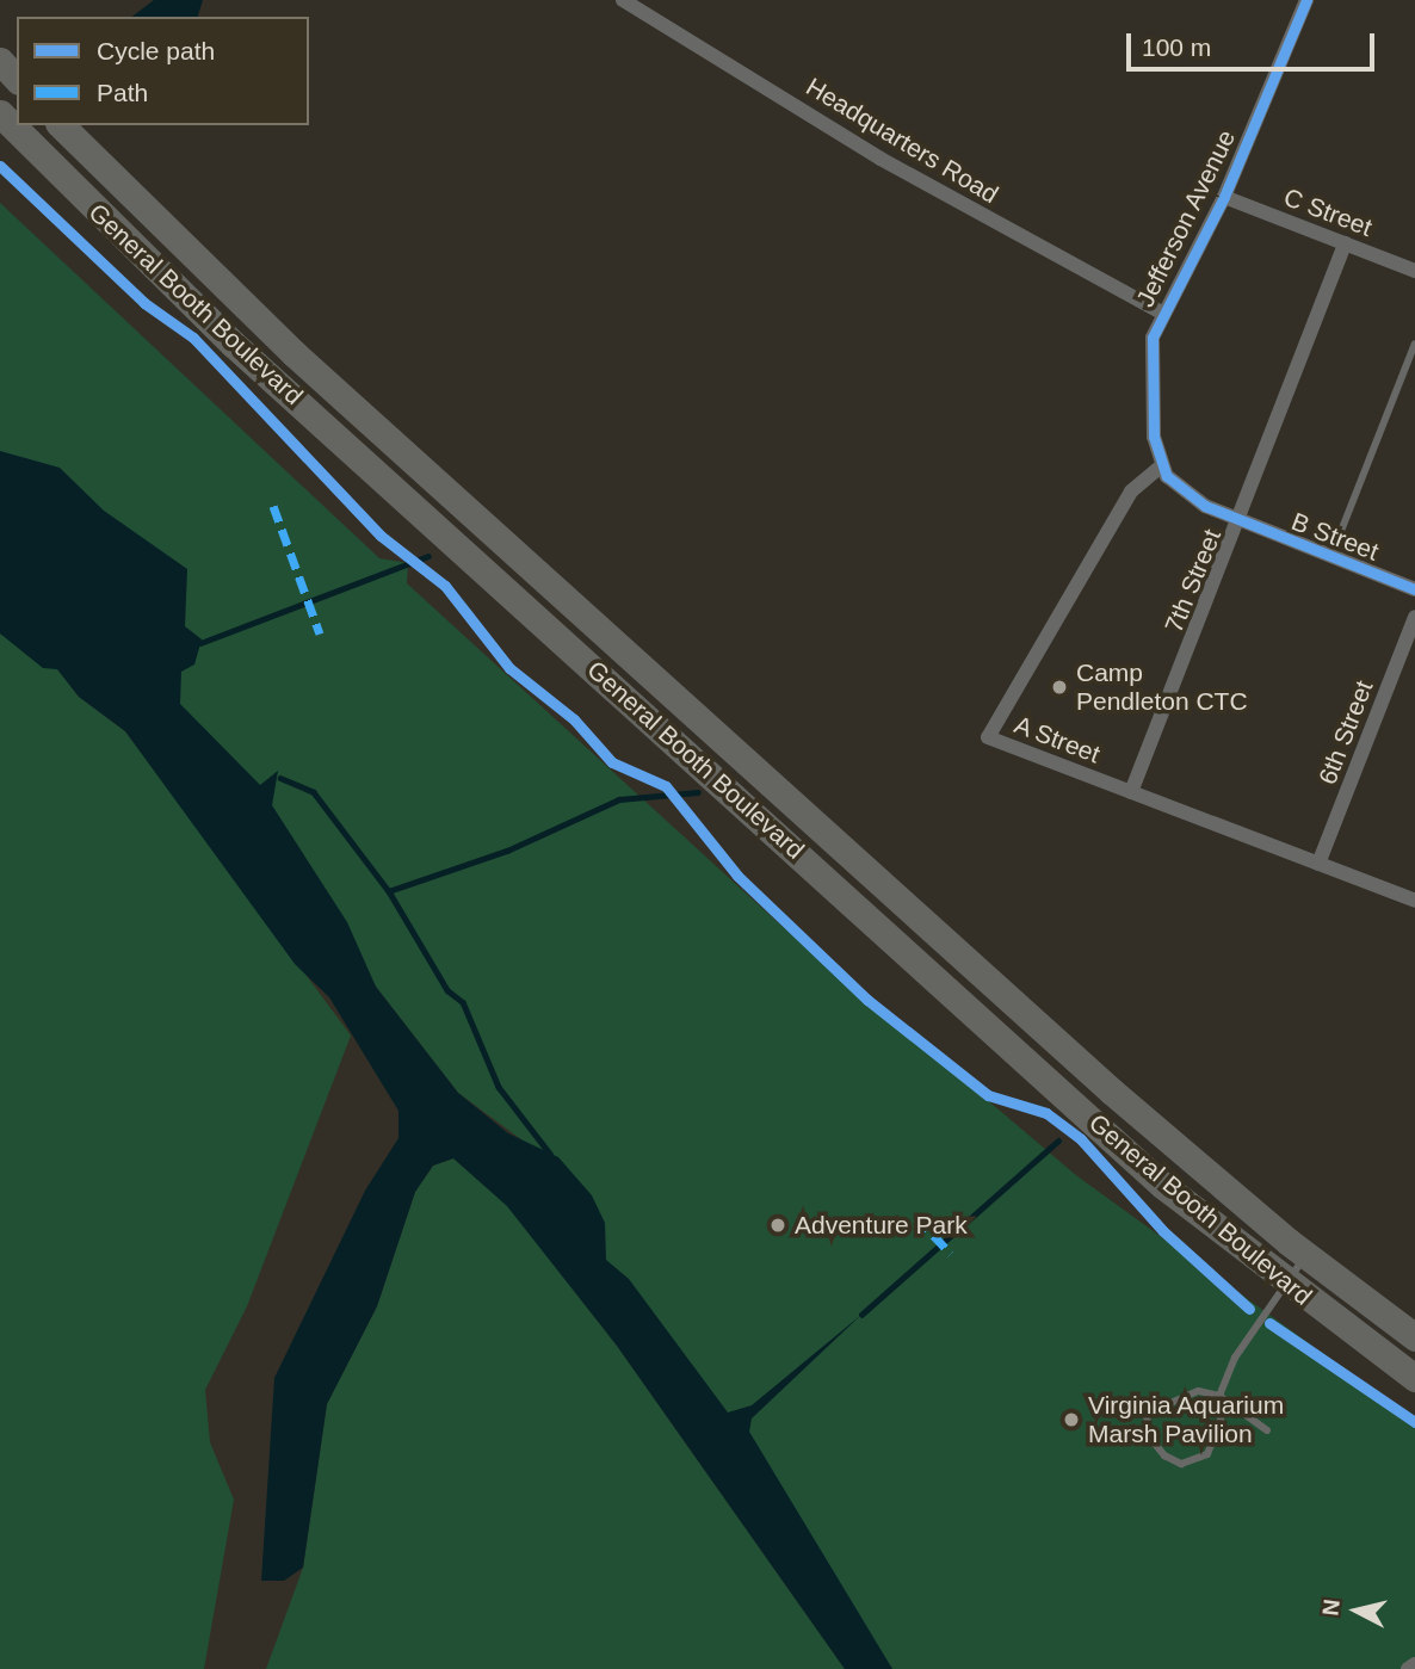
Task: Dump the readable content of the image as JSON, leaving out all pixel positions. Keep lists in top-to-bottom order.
{
  "streets": {
    "highway": ["General Booth Boulevard"],
    "street": [
      "Headquarters Road",
      "C Street",
      "Jefferson Avenue",
      "B Street",
      "7th Street",
      "6th Street",
      "A Street"
    ]
  },
  "crossings": [
    ["Headquarters Road", "Jefferson Avenue"],
    ["C Street", "Jefferson Avenue"],
    ["C Street", "7th Street"],
    ["Jefferson Avenue", "A Street"],
    ["B Street", "7th Street"],
    ["7th Street", "A Street"],
    ["6th Street", "A Street"]
  ],
  "places": ["Camp Pendleton CTC", "Adventure Park", "Virginia Aquarium Marsh Pavilion"],
  "legend": ["Cycle path", "Path"],
  "scale_bar": "100 m",
  "north": "left"
}
